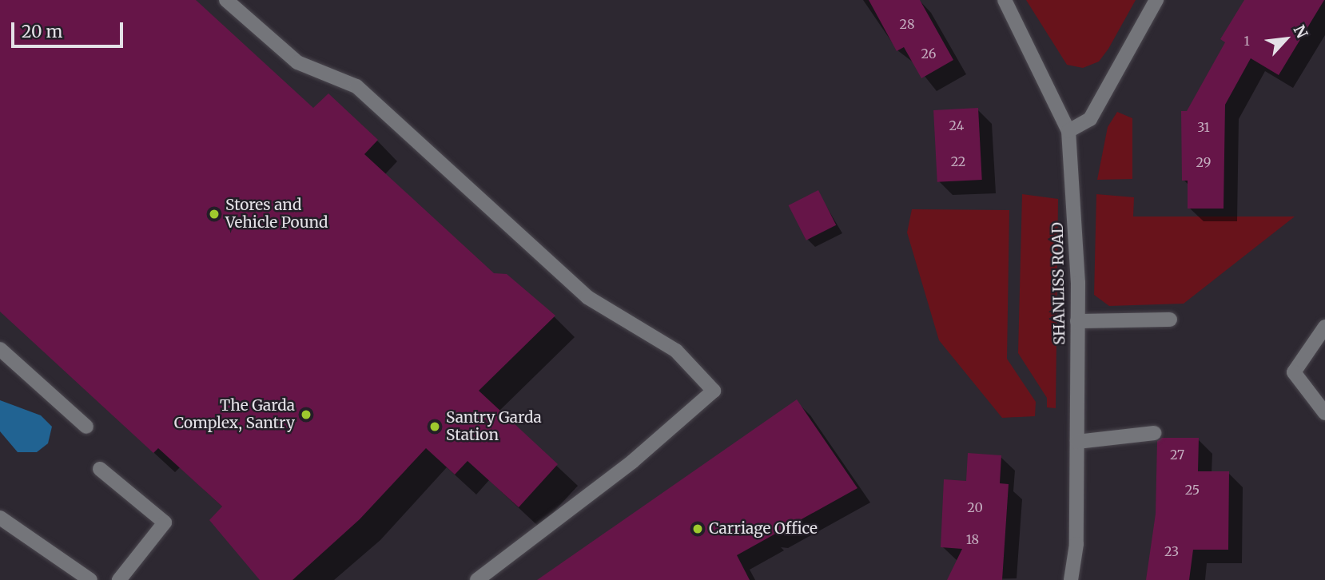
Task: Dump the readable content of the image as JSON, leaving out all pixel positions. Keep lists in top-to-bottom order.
{
  "streets": {
    "street": ["SHANLISS ROAD"]
  },
  "places": [
    "Stores and Vehicle Pound",
    "The Garda Complex, Santry",
    "Santry Garda Station",
    "Carriage Office"
  ],
  "house_numbers": [
    "28",
    "1",
    "26",
    "24",
    "31",
    "22",
    "29",
    "27",
    "25",
    "20",
    "18",
    "23"
  ],
  "scale_bar": "20 m",
  "north": "top right"
}
